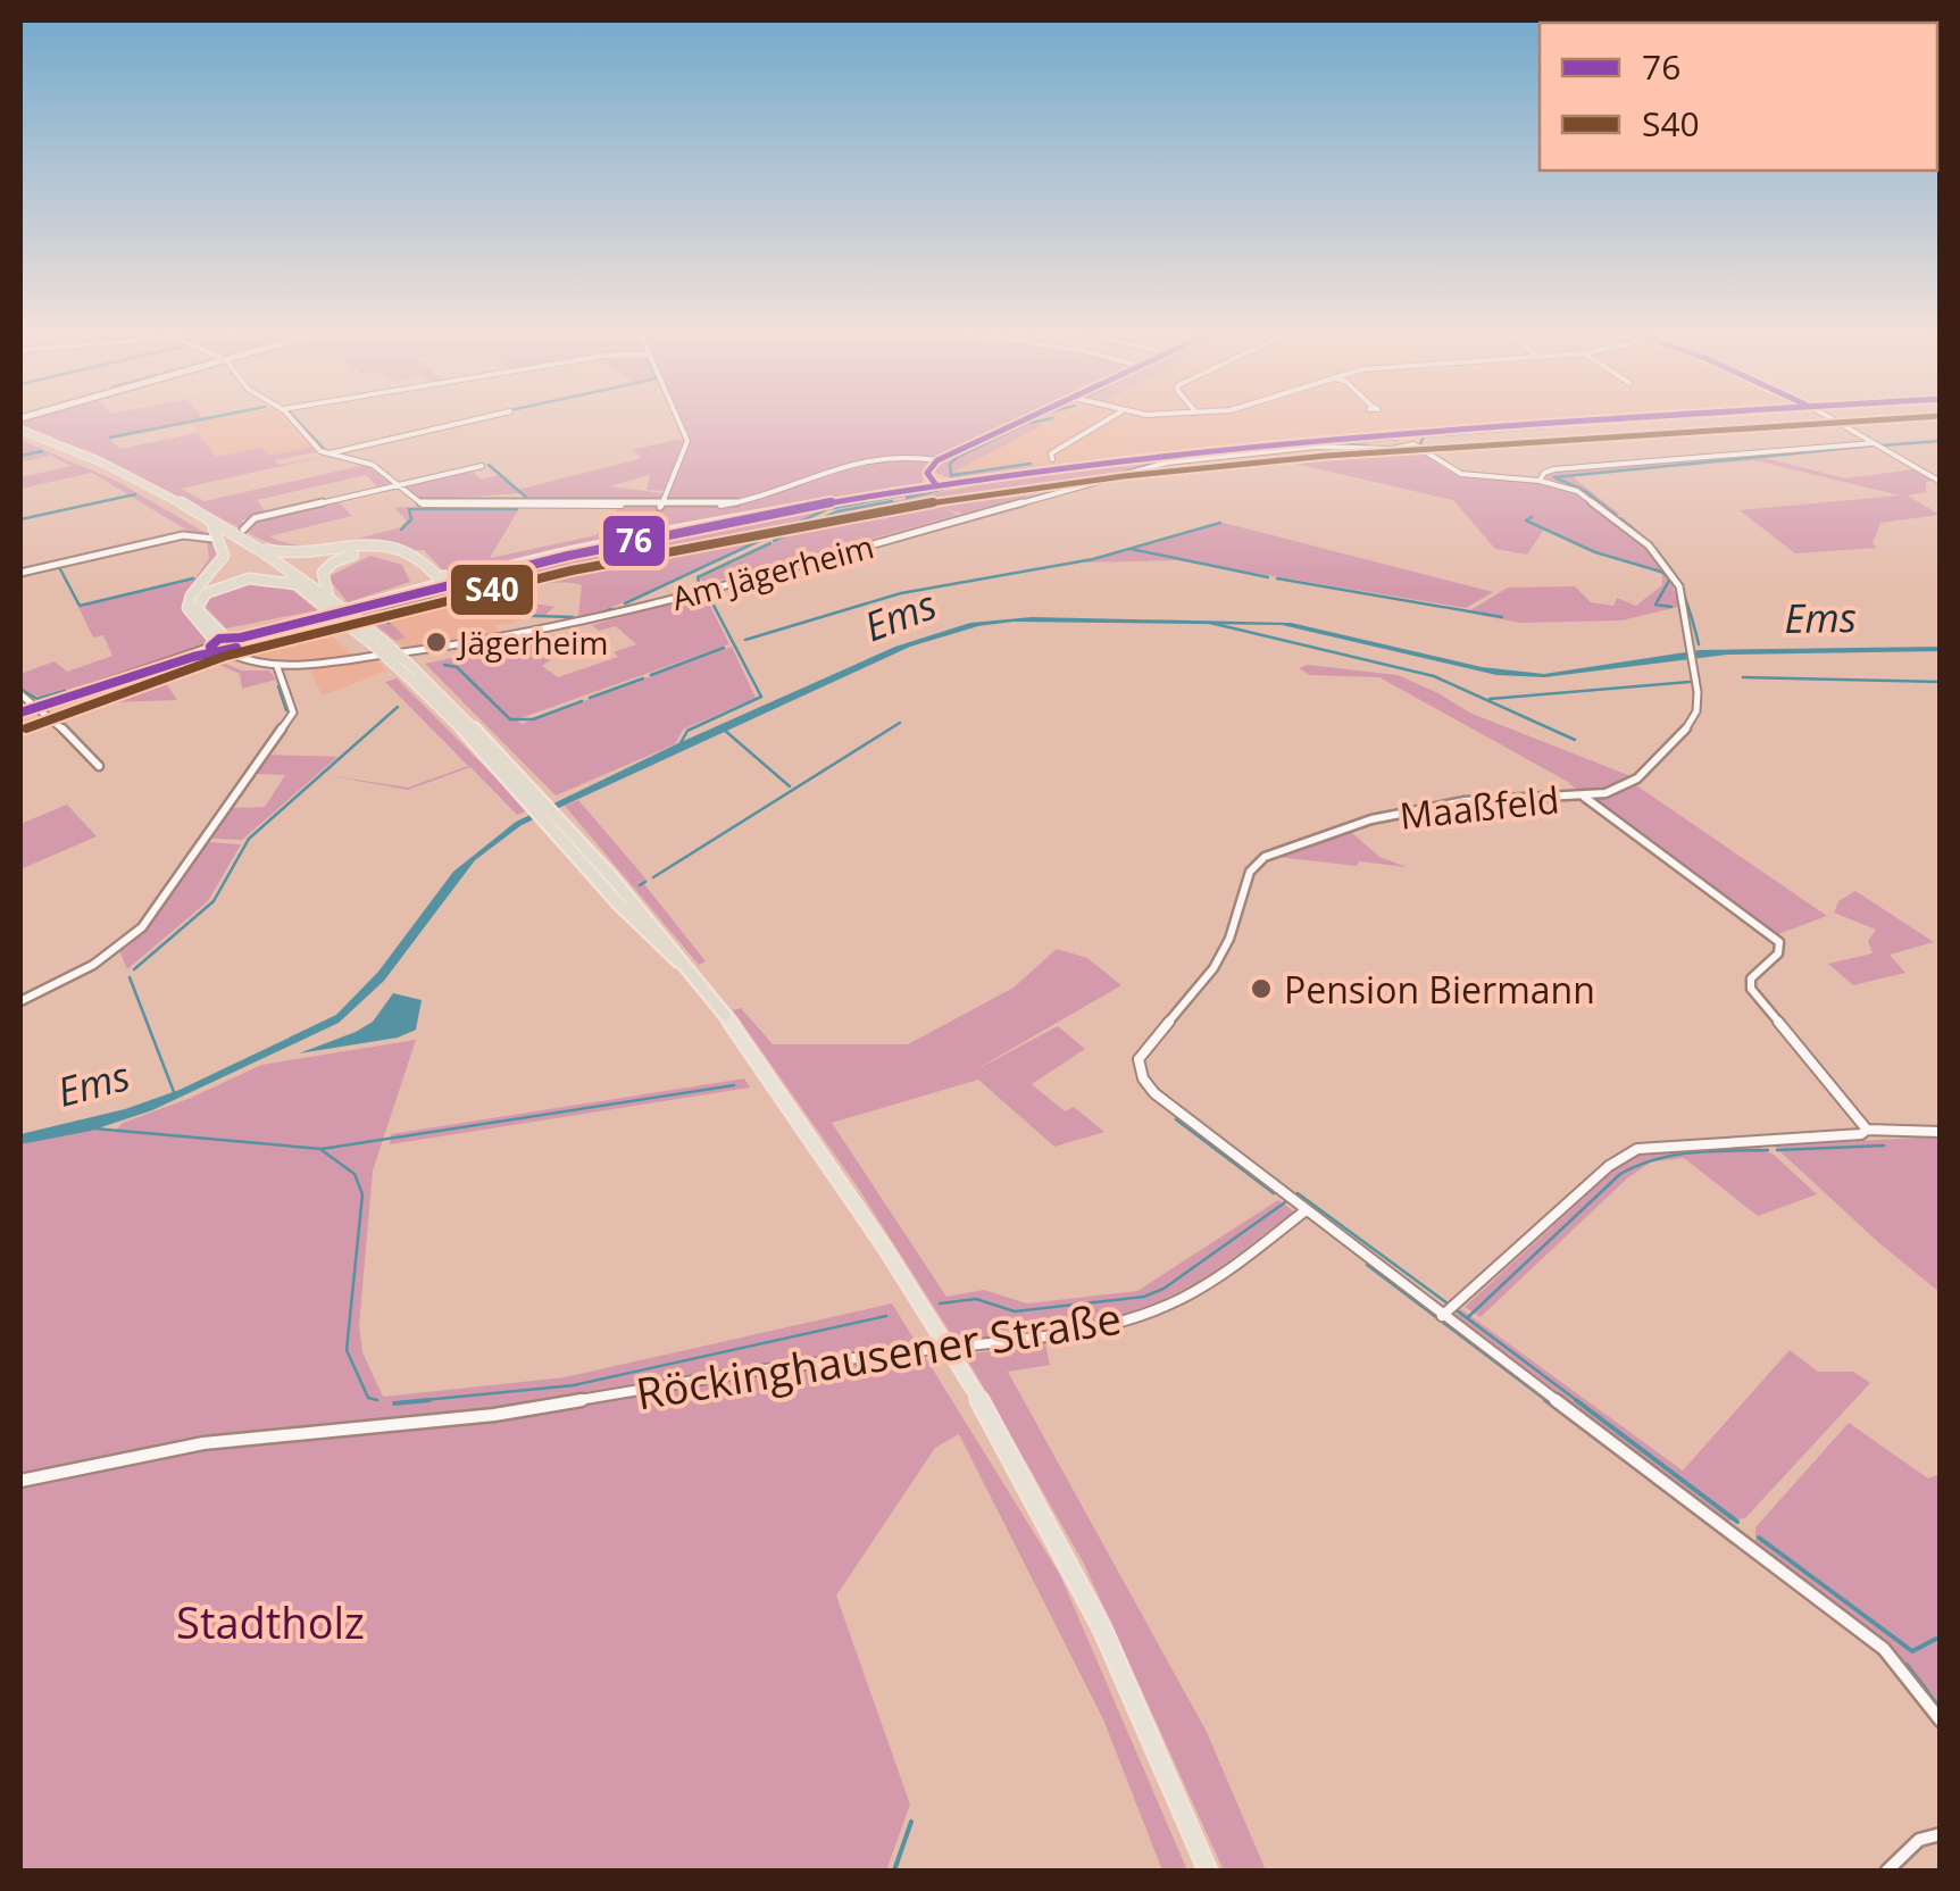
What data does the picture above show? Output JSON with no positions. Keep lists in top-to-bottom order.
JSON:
{
  "streets": {
    "street": ["Am Jägerheim", "Maaßfeld", "Röckinghausener Straße"]
  },
  "crossings": [
    ["Am Jägerheim", "Maaßfeld"],
    ["Maaßfeld", "Röckinghausener Straße"]
  ],
  "water": ["Ems"],
  "parks": ["Stadtholz"],
  "places": ["Jägerheim", "Pension Biermann"],
  "lines": ["transit line 76", "transit line S40"],
  "legend": ["76", "S40"]
}
